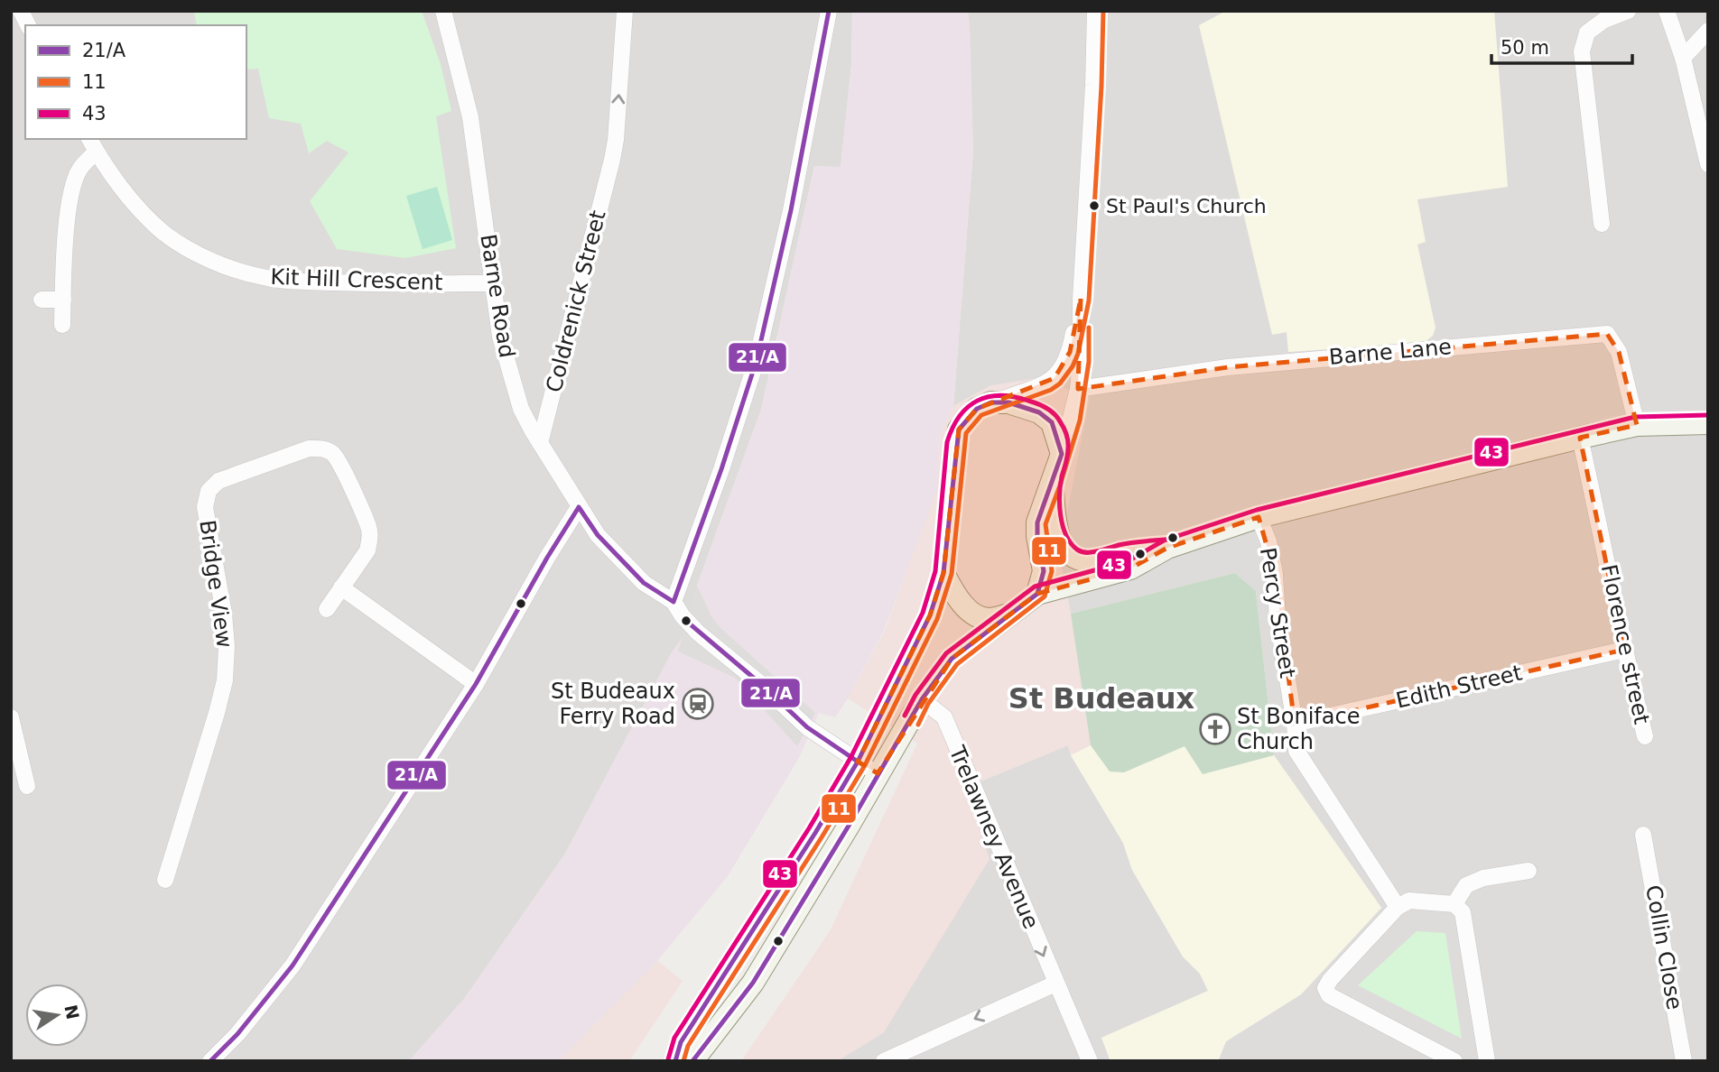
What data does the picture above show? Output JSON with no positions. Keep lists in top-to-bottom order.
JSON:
{
  "streets": {
    "street": [
      "Kit Hill Crescent",
      "Barne Road",
      "Coldrenick Street",
      "Barne Lane",
      "Bridge View",
      "Percy Street",
      "Florence street",
      "Edith Street",
      "Trelawney Avenue",
      "Collin Close"
    ]
  },
  "crossings": [
    ["Kit Hill Crescent", "Barne Road"],
    ["Barne Road", "Coldrenick Street"],
    ["Percy Street", "Edith Street"],
    ["Florence street", "Edith Street"]
  ],
  "one_way": ["Coldrenick Street", "Trelawney Avenue"],
  "districts": ["St Budeaux"],
  "places": {
    "other": ["St Paul's Church"],
    "station": ["St Budeaux Ferry Road"],
    "church": ["St Boniface Church"]
  },
  "lines": ["transit line 21/A", "transit line 11", "transit line 43"],
  "legend": ["21/A", "11", "43"],
  "scale_bar": "50 m",
  "north": "right"
}
